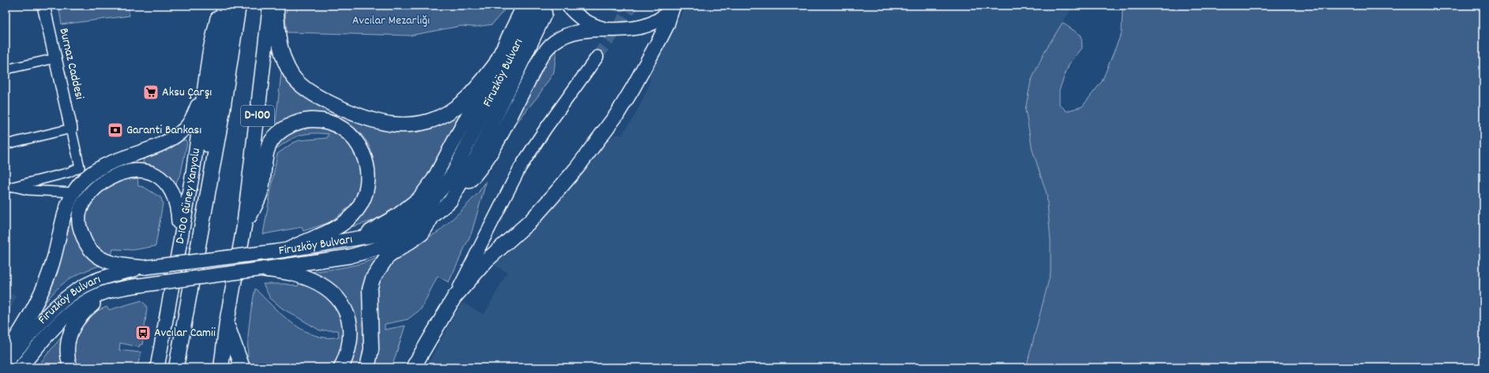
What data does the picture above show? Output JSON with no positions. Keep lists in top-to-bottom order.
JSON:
{
  "streets": {
    "highway": ["D-100"],
    "main road": ["Burnaz Caddesi", "Firuzköy Bulvarı", "D-100 Güney Yanyolu"]
  },
  "parks": ["Avcılar Mezarlığı"],
  "places": {
    "supermarket": ["Aksu Çarşı"],
    "bank": ["Garanti Bankası"],
    "bus stop": ["Avcılar Camii"]
  }
}
